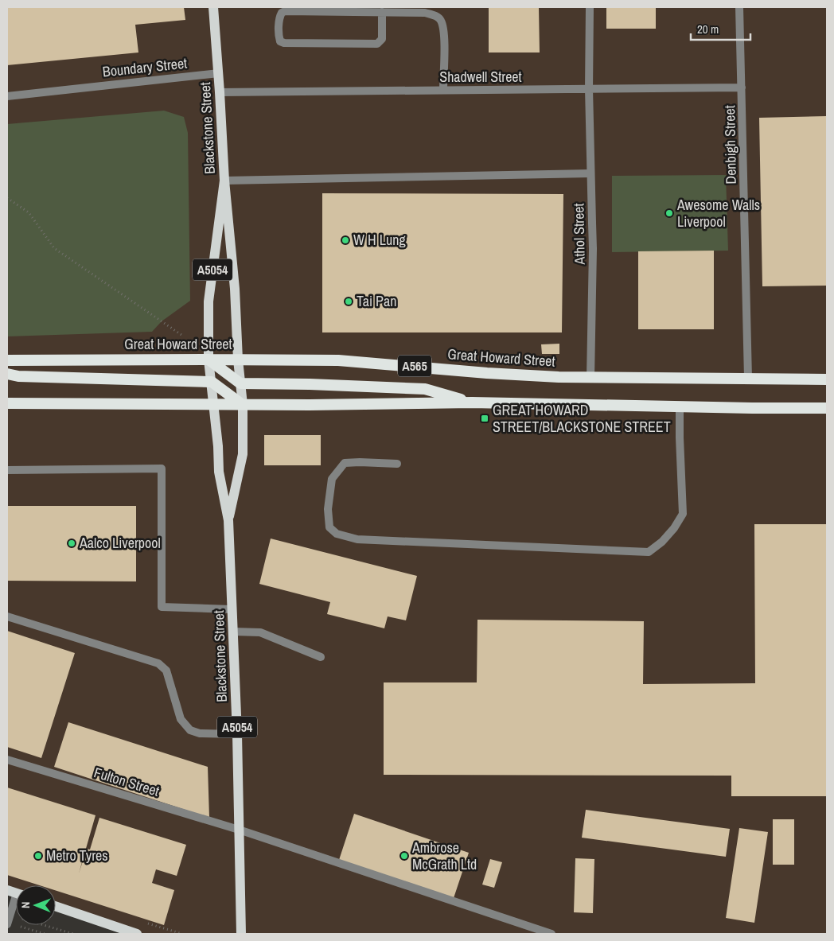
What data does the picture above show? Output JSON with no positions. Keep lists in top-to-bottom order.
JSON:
{
  "streets": {
    "highway": ["Great Howard Street", "A565"],
    "main road": ["Blackstone Street", "A5054"],
    "street": [
      "Boundary Street",
      "Shadwell Street",
      "Denbigh Street",
      "Athol Street",
      "Fulton Street"
    ]
  },
  "crossings": [
    ["Boundary Street", "Blackstone Street"],
    ["Boundary Street", "A5054"],
    ["Shadwell Street", "Blackstone Street"],
    ["Shadwell Street", "Denbigh Street"],
    ["Shadwell Street", "Athol Street"],
    ["Blackstone Street", "A5054"],
    ["Blackstone Street", "Great Howard Street"],
    ["Blackstone Street", "Fulton Street"],
    ["Denbigh Street", "Great Howard Street"],
    ["Athol Street", "Great Howard Street"]
  ],
  "places": {
    "other": [
      "Awesome Walls Liverpool",
      "W H Lung",
      "Tai Pan",
      "Aalco Liverpool",
      "Metro Tyres",
      "Ambrose McGrath Ltd"
    ],
    "transit": ["GREAT HOWARD STREET/BLACKSTONE STREET"]
  },
  "scale_bar": "20 m",
  "north": "left"
}
